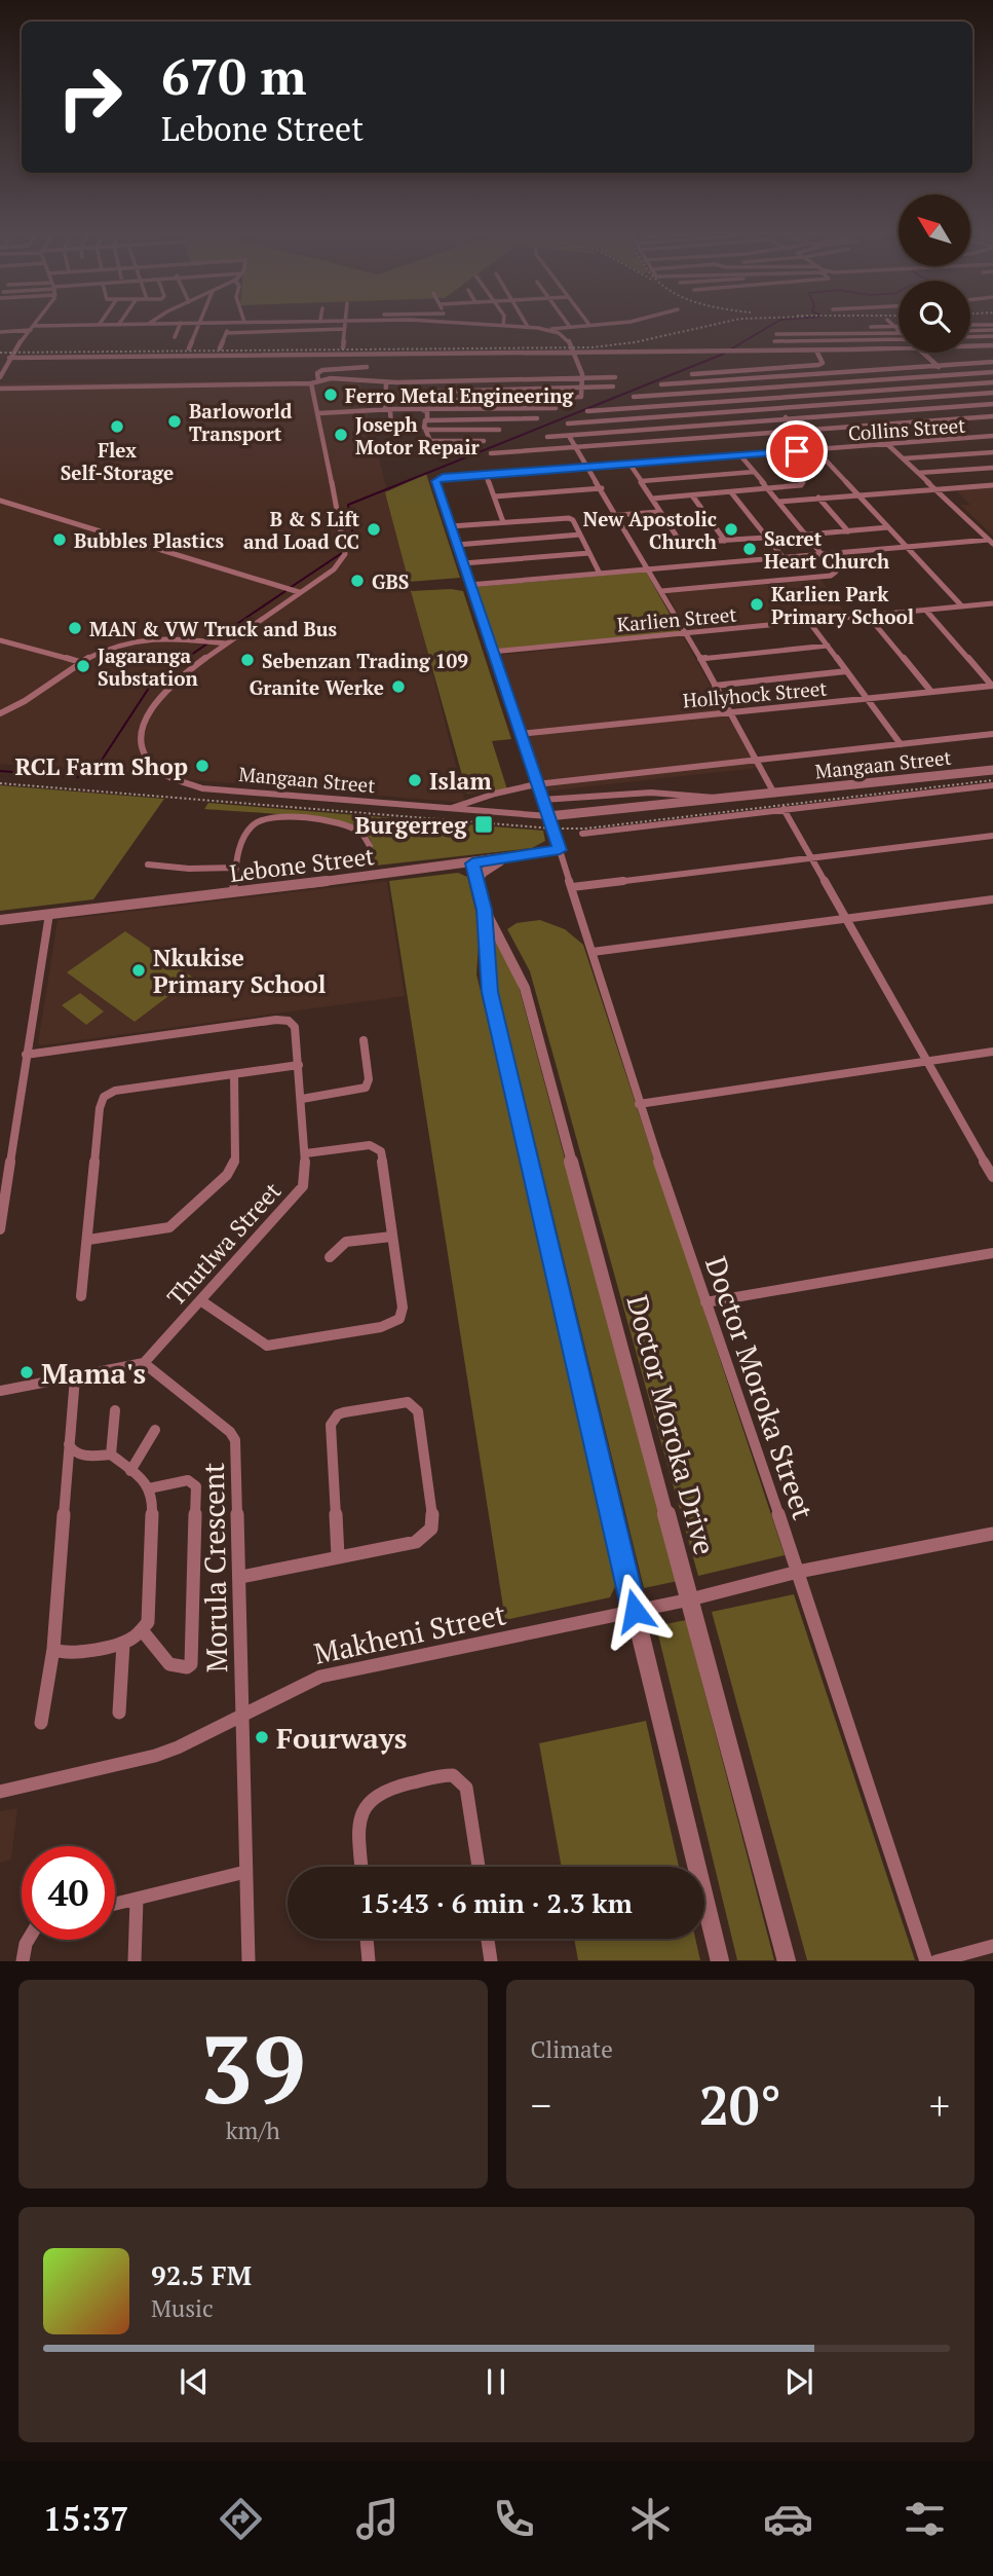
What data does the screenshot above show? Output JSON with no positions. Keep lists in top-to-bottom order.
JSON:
{
  "streets": {
    "street": [
      "Collins Street",
      "Karlien Street",
      "Hollyhock Street",
      "Mangaan Street",
      "Lebone Street",
      "Thutlwa Street",
      "Doctor Moroka Street",
      "Doctor Moroka Drive",
      "Morula Crescent",
      "Makheni Street"
    ]
  },
  "crossings": [
    ["Mangaan Street", "Doctor Moroka Street"],
    ["Lebone Street", "Doctor Moroka Street"],
    ["Lebone Street", "Doctor Moroka Drive"],
    ["Thutlwa Street", "Morula Crescent"],
    ["Doctor Moroka Street", "Makheni Street"],
    ["Doctor Moroka Drive", "Makheni Street"],
    ["Morula Crescent", "Makheni Street"]
  ],
  "places": {
    "other": [
      "Ferro Metal Engineering",
      "Barloworld Transport",
      "Flex Self-Storage",
      "Joseph Motor Repair",
      "B & S Lift and Load CC",
      "New Apostolic Church",
      "Bubbles Plastics",
      "Sacret Heart Church",
      "GBS",
      "Karlien Park Primary School",
      "MAN & VW Truck and Bus",
      "Sebenzan Trading 109",
      "Jagaranga Substation",
      "Granite Werke",
      "RCL Farm Shop",
      "Islam",
      "Nkukise Primary School",
      "Mama's",
      "Fourways"
    ],
    "transit": ["Burgerreg"]
  },
  "north": "top left",
  "page": {
    "turn": ["670 m", "Lebone Street"],
    "limit": "40",
    "trip": "15:43 · 6 min · 2.3 km",
    "tile": [
      ["39", "km/h"],
      "Climate"
    ],
    "heat": ["−", "20°", "+"],
    "song": ["92.5 FM", "Music"],
    "tabs": "15:37"
  }
}
